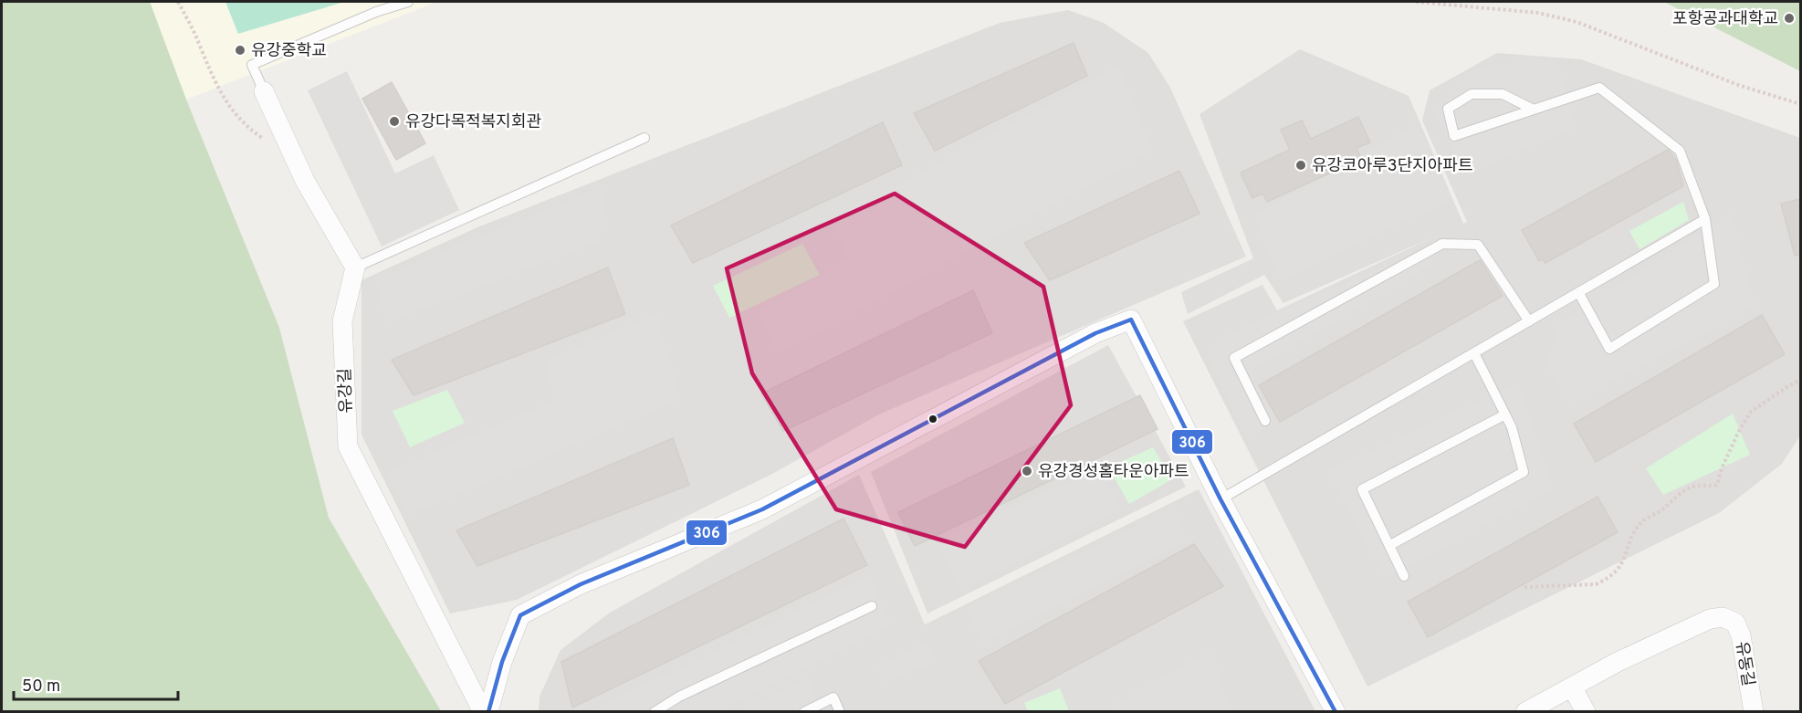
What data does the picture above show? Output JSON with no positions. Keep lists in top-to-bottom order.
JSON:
{
  "streets": {
    "street": ["유강길", "유동길"]
  },
  "places": [
    "포항공과대학교",
    "유강중학교",
    "유강다목적복지회관",
    "유강코아루3단지아파트",
    "유강경성홈타운아파트"
  ],
  "lines": ["transit line 306"],
  "scale_bar": "50 m"
}
